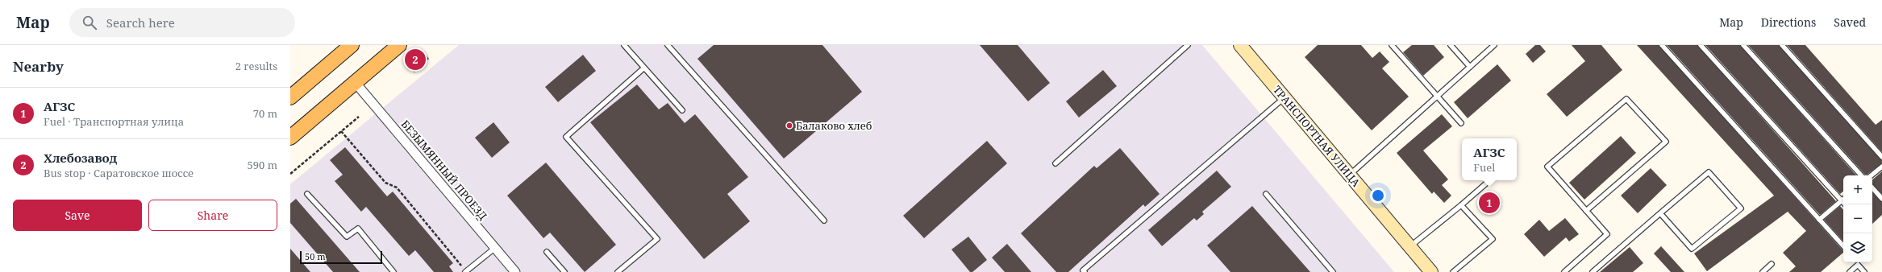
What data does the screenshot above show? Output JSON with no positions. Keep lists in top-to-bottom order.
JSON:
{
  "streets": {
    "main road": ["ТРАНСПОРТНАЯ УЛИЦА"],
    "street": ["БЕЗЫМЯННЫЙ ПРОЕЗД"]
  },
  "places": ["Балаково хлеб"],
  "scale_bar": "50 m",
  "page": {
    "header": "Map",
    "search": "Search here",
    "nav": ["Map", "Directions", "Saved"],
    "heading": ["Nearby", "2 results"],
    "pins": ["2", "1"],
    "list": [
      {
        "mark": "1",
        "name": "АГЗС",
        "note": "Fuel · Транспортная улица",
        "value": "70 m"
      },
      {
        "mark": "2",
        "name": "Хлебозавод",
        "note": "Bus stop · Саратовское шоссе",
        "value": "590 m"
      }
    ],
    "popup": ["АГЗС", "Fuel"],
    "map_buttons": ["+", "−"],
    "buttons": ["Save", "Share"],
    "scale": "50 m"
  }
}
